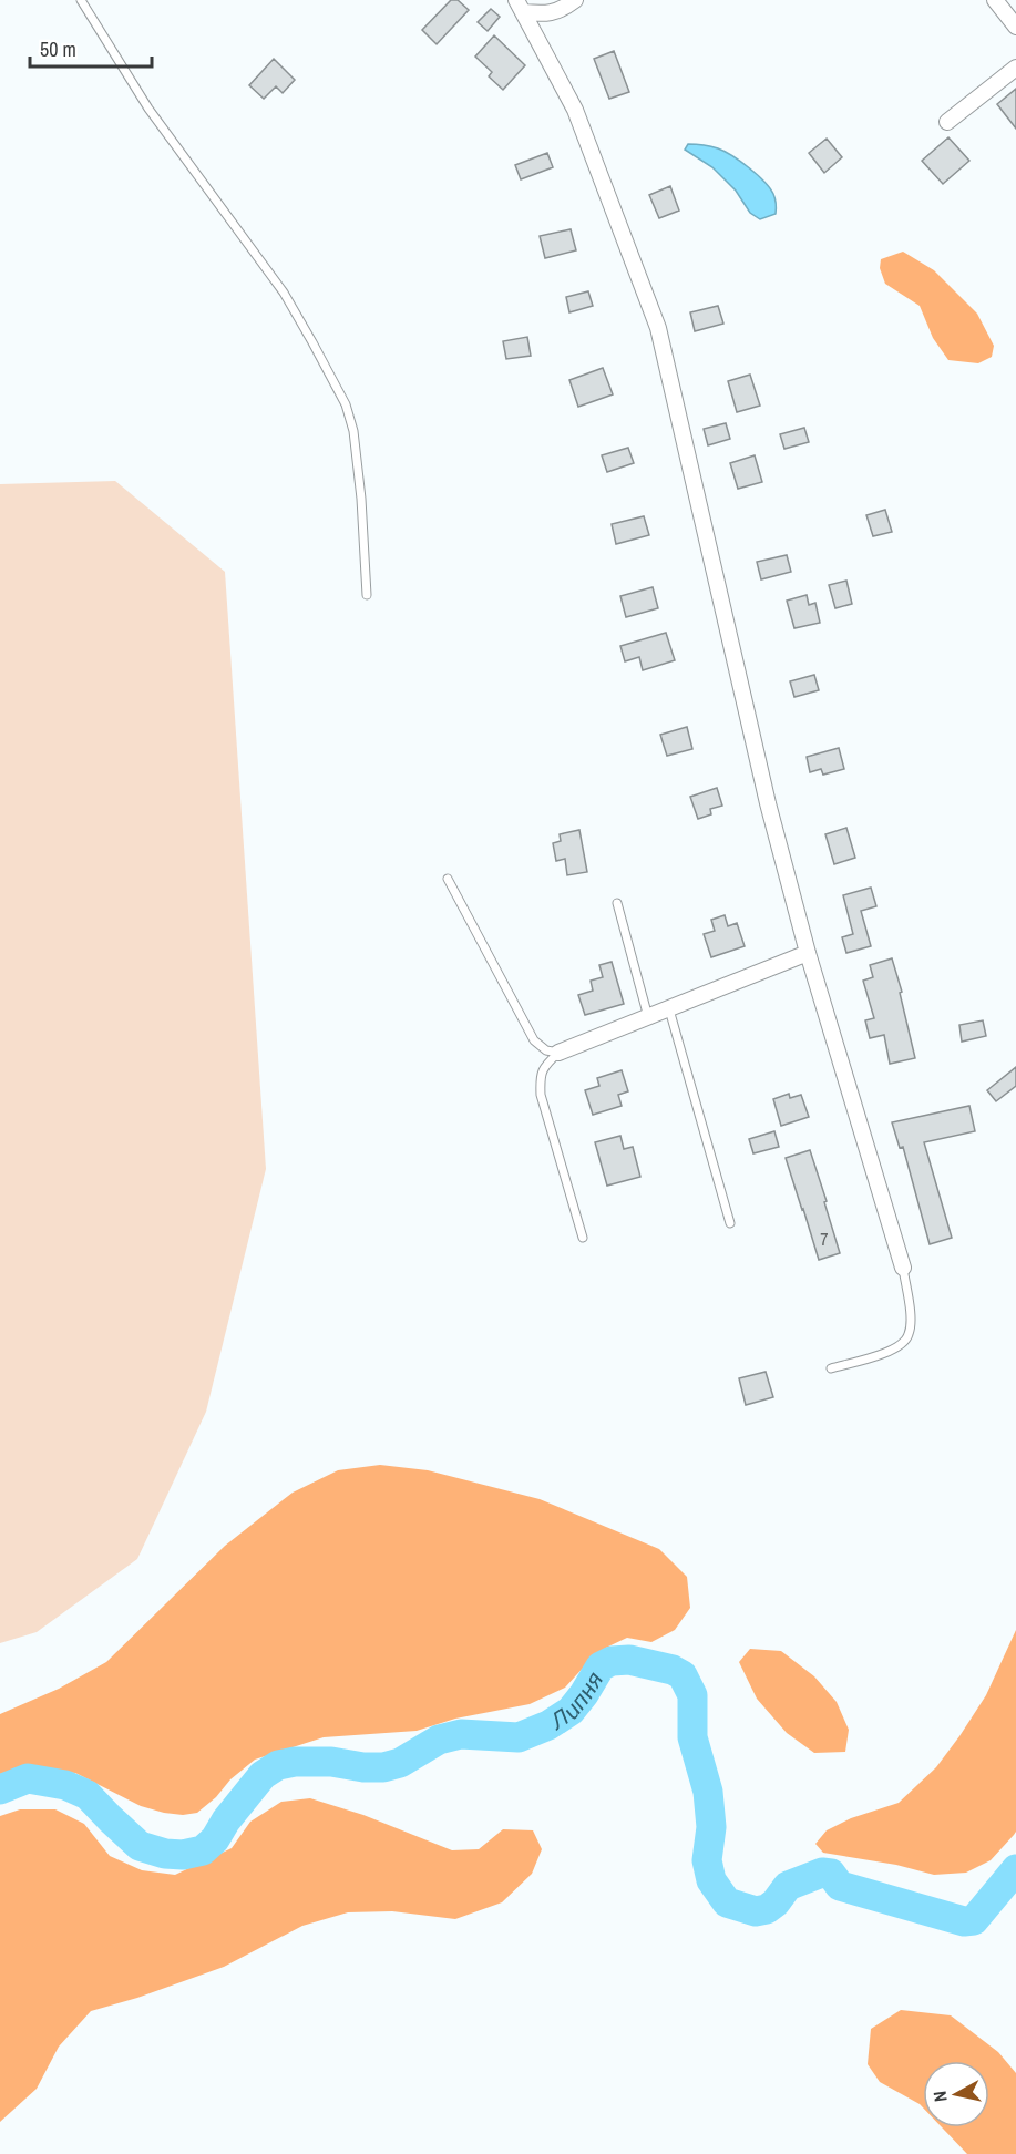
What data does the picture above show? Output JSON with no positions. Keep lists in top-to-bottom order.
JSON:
{
  "water": ["Липня"],
  "house_numbers": ["7"],
  "scale_bar": "50 m",
  "north": "left"
}
